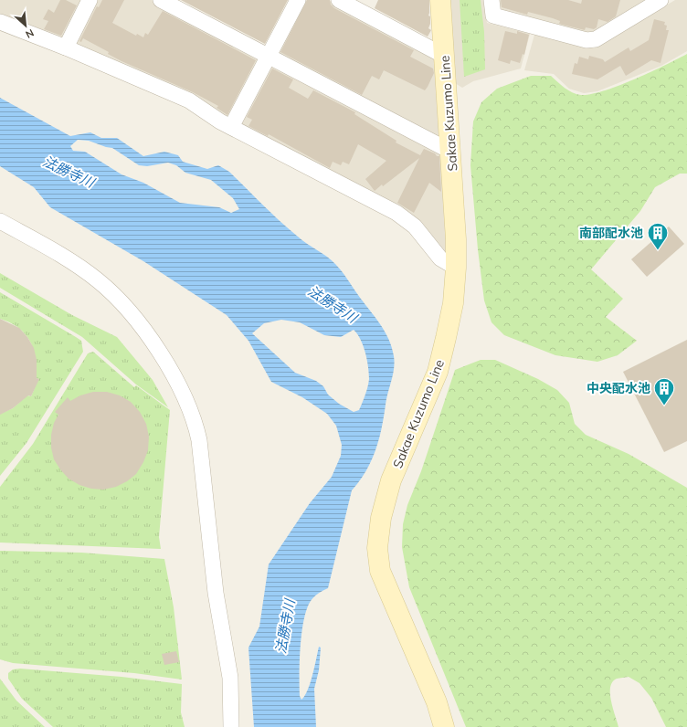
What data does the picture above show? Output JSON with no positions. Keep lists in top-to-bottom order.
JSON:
{
  "streets": {
    "main road": ["Sakae Kuzumo Line"]
  },
  "water": ["法勝寺川"],
  "places": {
    "building": ["南部配水池", "中央配水池"]
  },
  "north": "bottom right"
}
